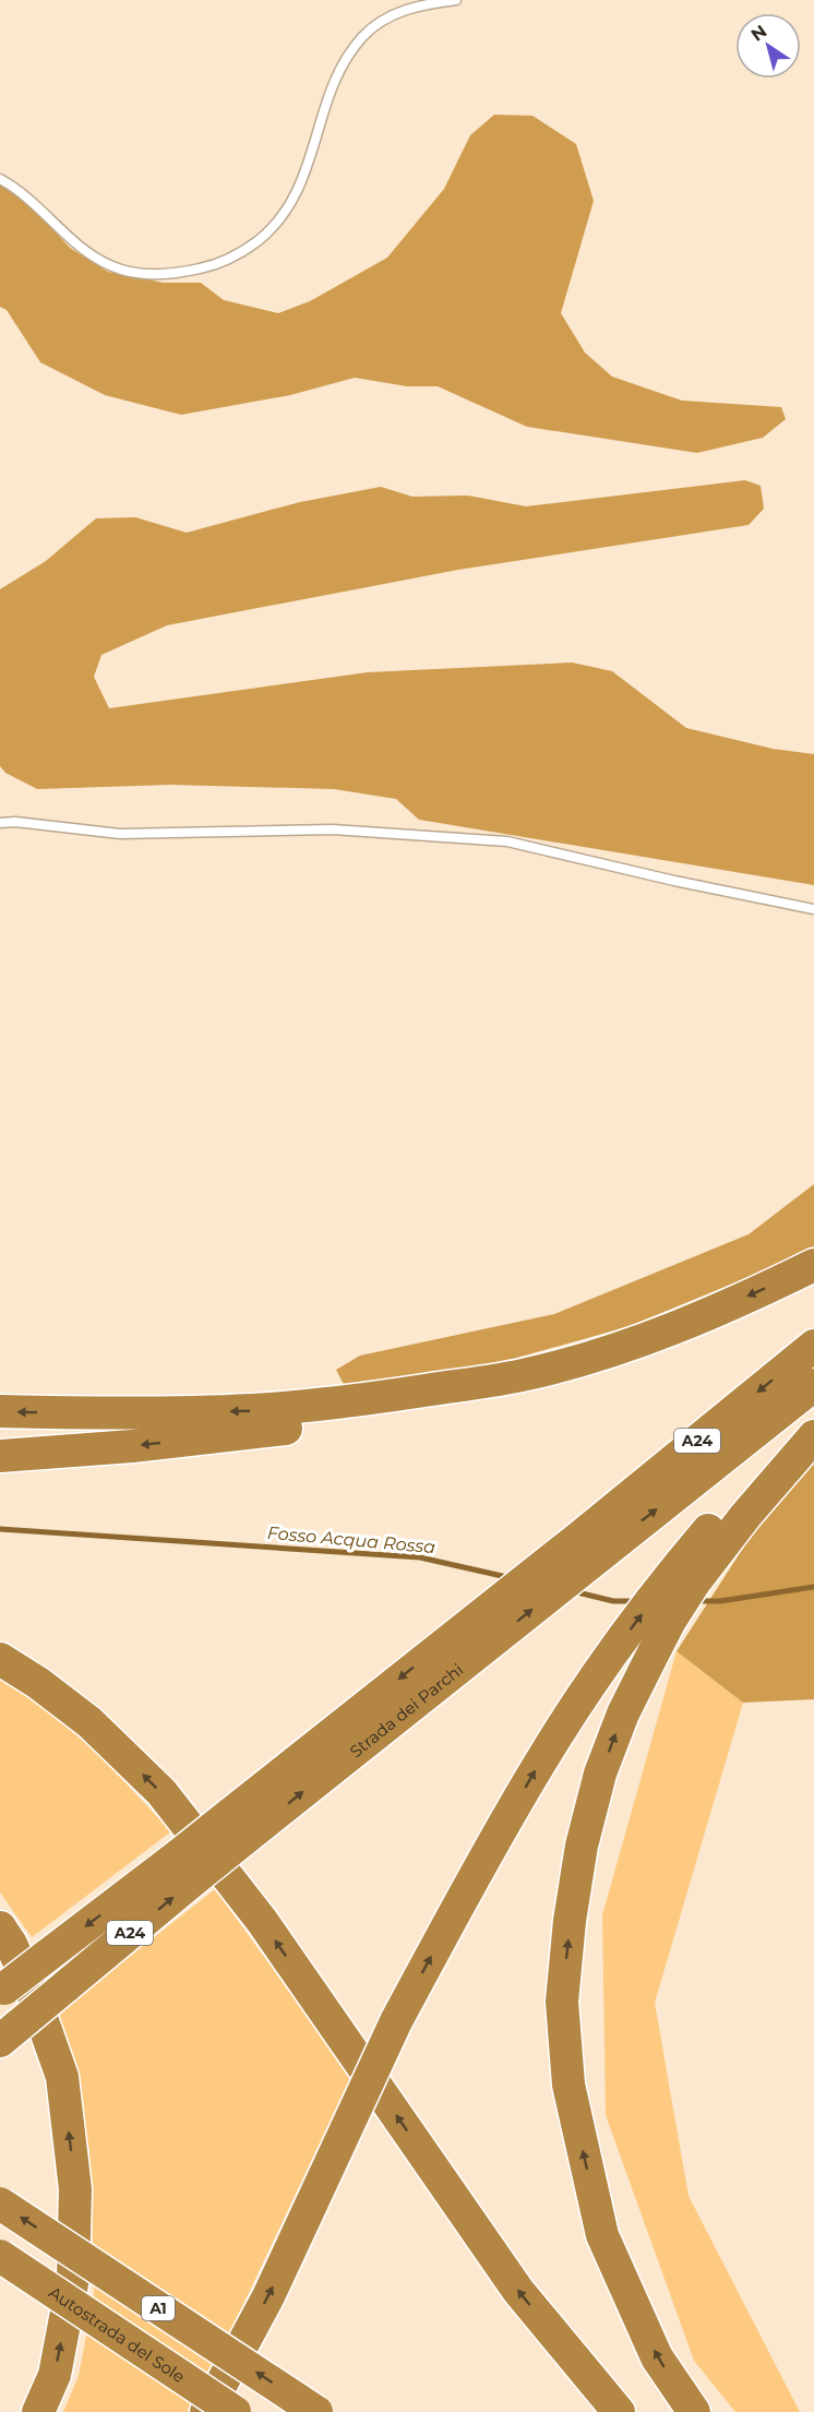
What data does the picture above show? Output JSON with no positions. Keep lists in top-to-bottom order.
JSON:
{
  "streets": {
    "highway": [
      "A24",
      "Strada dei Parchi",
      "A1",
      "Autostrada del Sole"
    ]
  },
  "water": ["Fosso Acqua Rossa"],
  "north": "top left"
}
